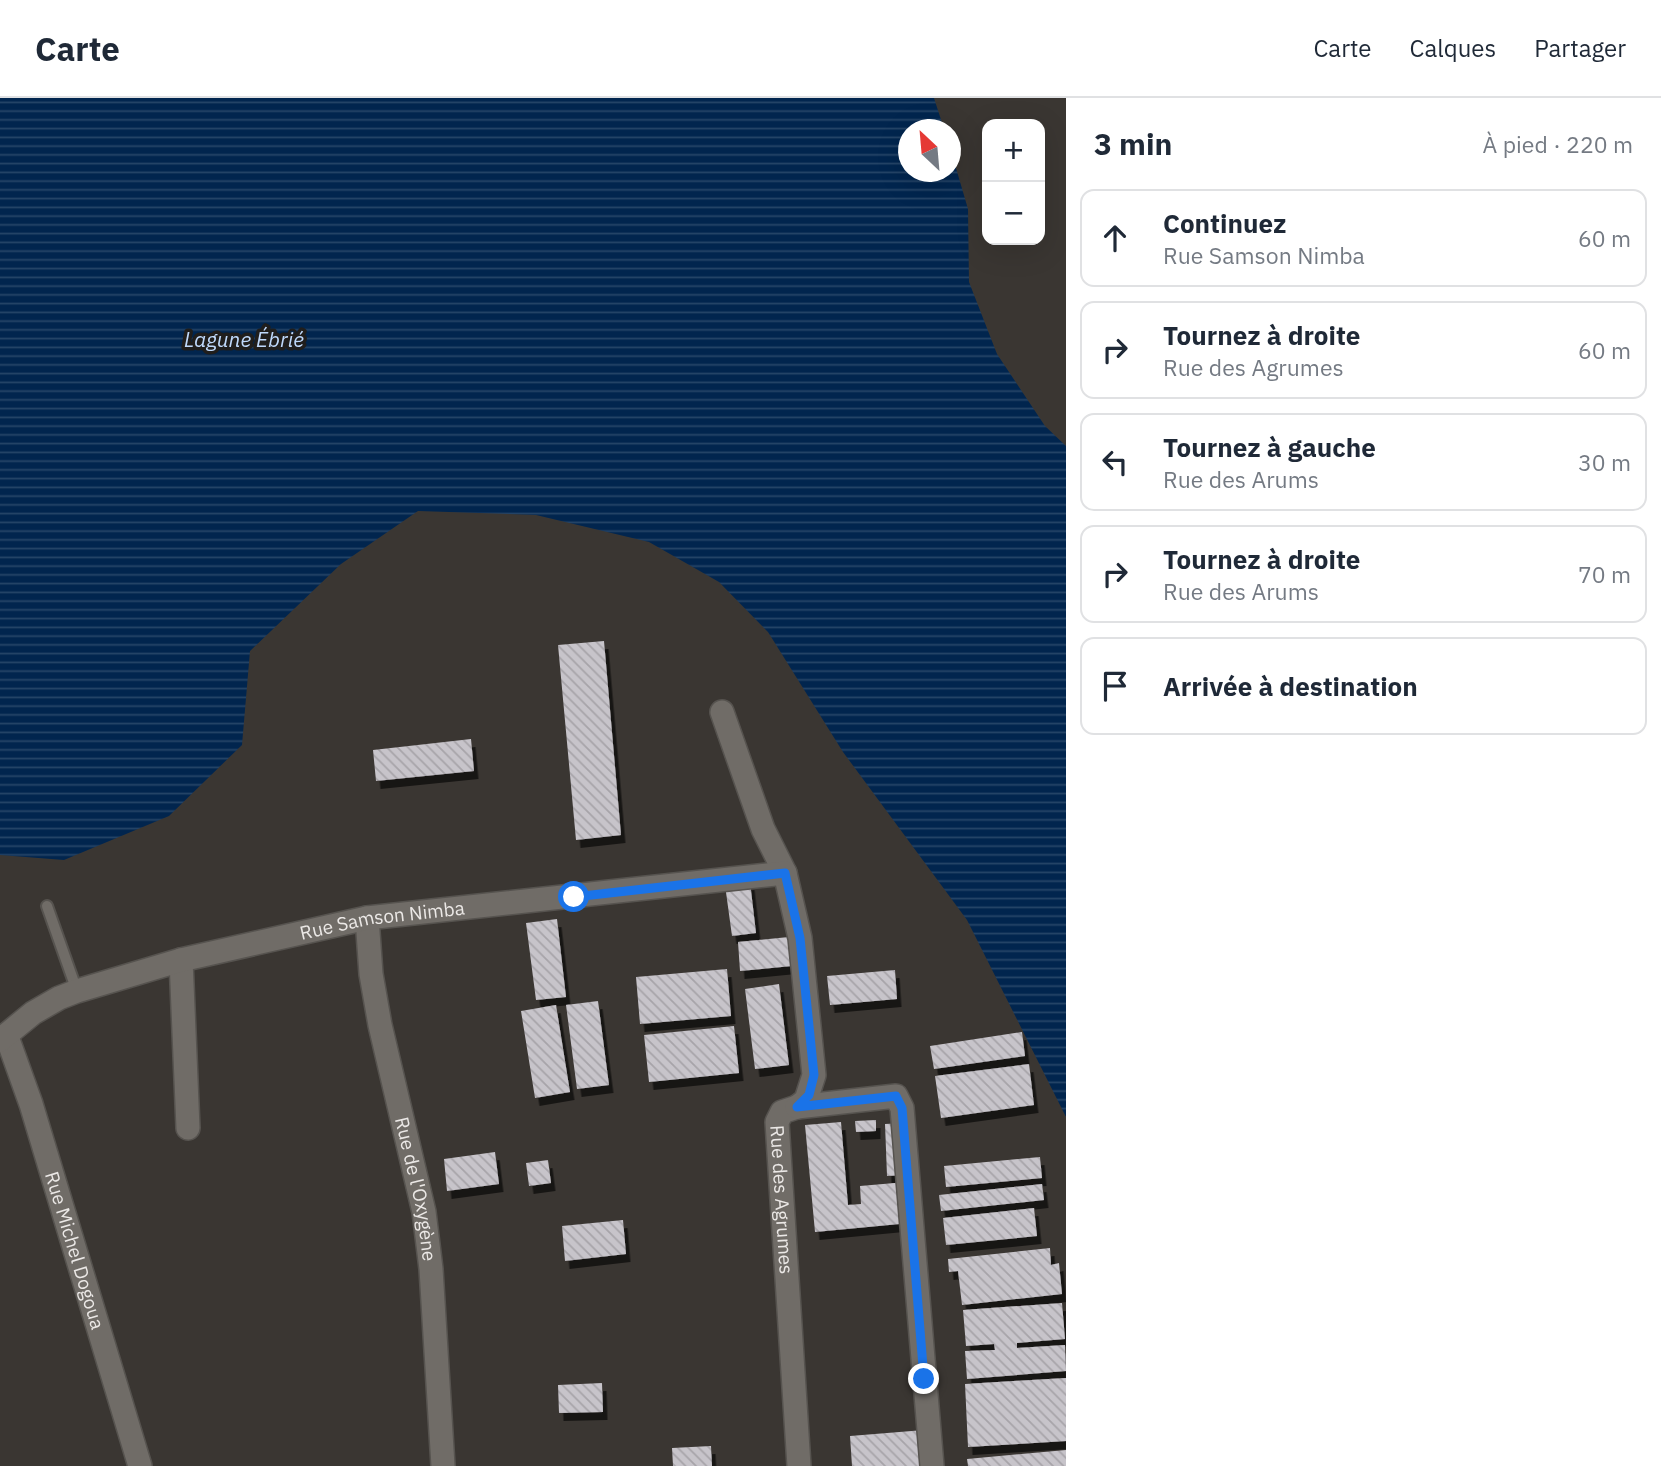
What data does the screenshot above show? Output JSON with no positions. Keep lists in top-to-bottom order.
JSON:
{
  "streets": {
    "street": [
      "Rue Samson Nimba",
      "Rue de l'Oxygène",
      "Rue des Agrumes",
      "Rue Michel Dogoua"
    ]
  },
  "crossings": [
    ["Rue Samson Nimba", "Rue de l'Oxygène"],
    ["Rue Samson Nimba", "Rue des Agrumes"],
    ["Rue Samson Nimba", "Rue Michel Dogoua"]
  ],
  "water": ["Lagune Ébrié"],
  "north": "top left",
  "page": {
    "header": "Carte",
    "nav": ["Carte", "Calques", "Partager"],
    "heading": ["3 min", "À pied · 220 m"],
    "map_buttons": ["+", "−"],
    "list": [
      ["Continuez", "Rue Samson Nimba", "60 m"],
      ["Tournez à droite", "Rue des Agrumes", "60 m"],
      ["Tournez à gauche", "Rue des Arums", "30 m"],
      ["Tournez à droite", "Rue des Arums", "70 m"],
      "Arrivée à destination"
    ]
  }
}
